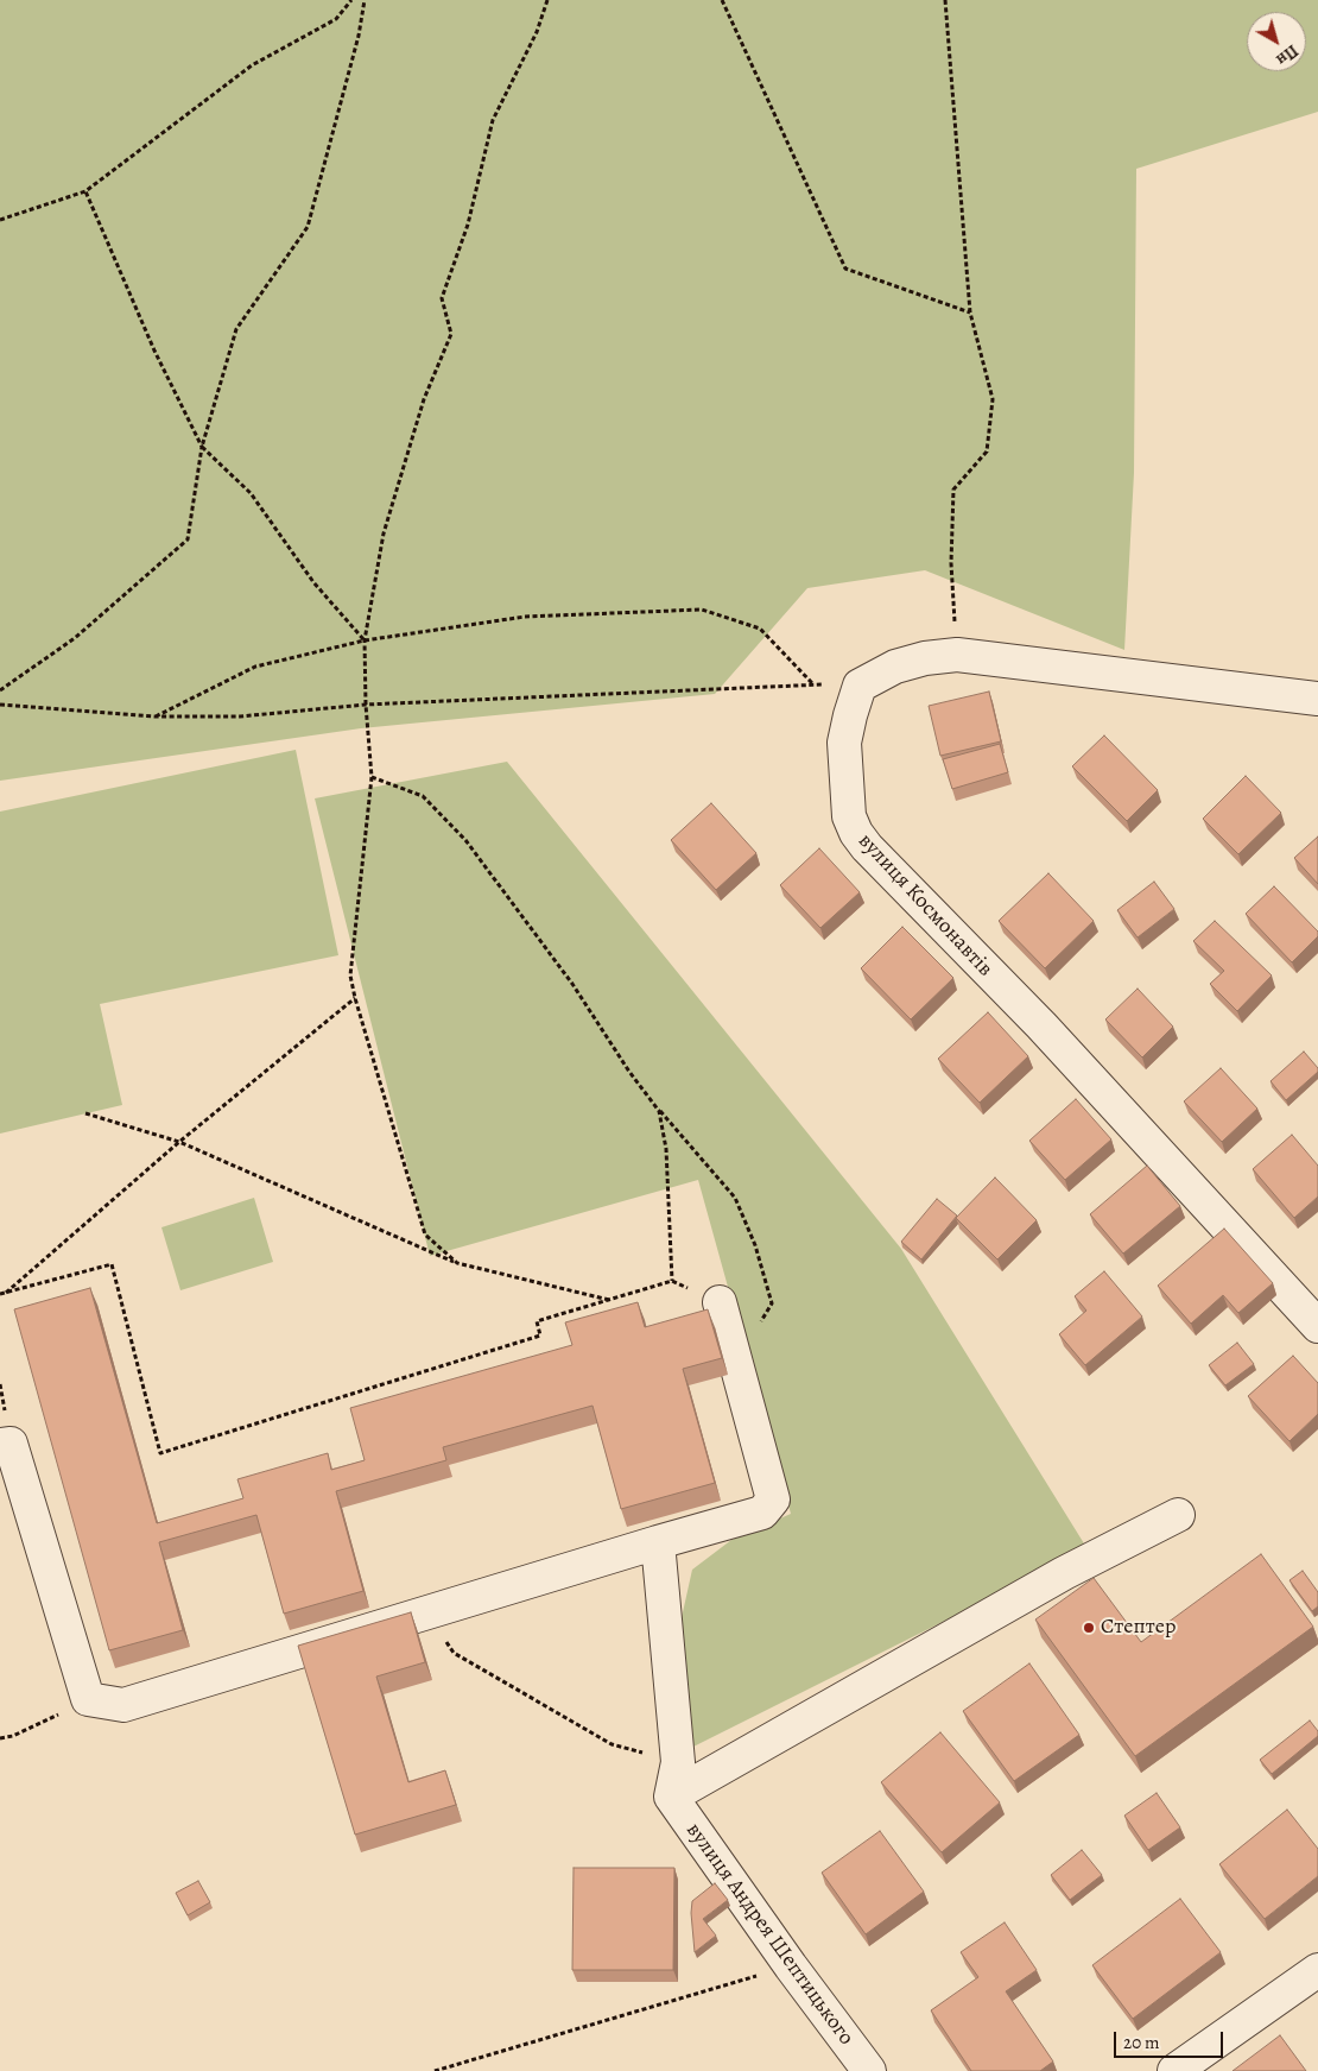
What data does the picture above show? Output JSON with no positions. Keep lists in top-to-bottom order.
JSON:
{
  "streets": {
    "street": ["вулиця Космонавтів", "вулиця Андрея Шептицького"]
  },
  "places": ["Стептер"],
  "scale_bar": "20 m",
  "north": "bottom right"
}
